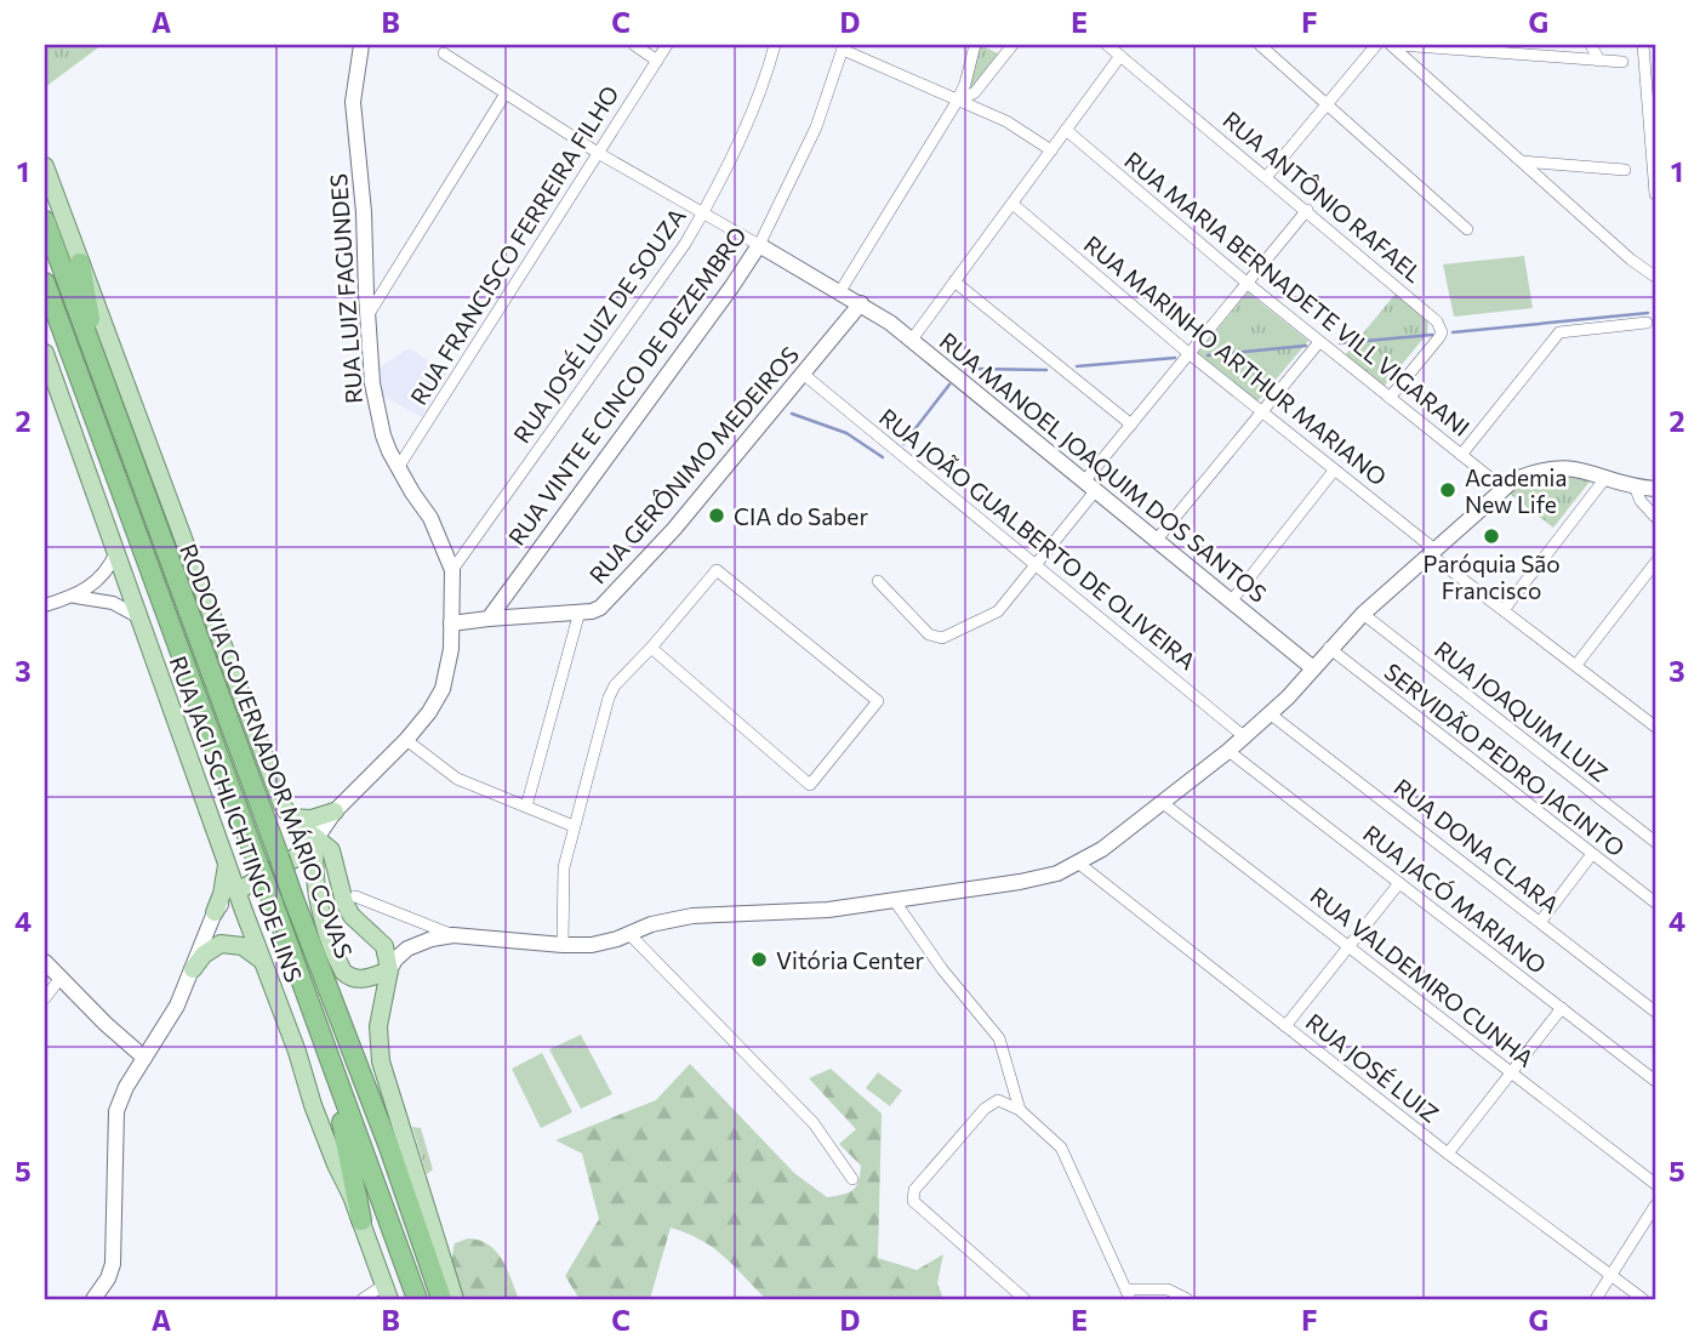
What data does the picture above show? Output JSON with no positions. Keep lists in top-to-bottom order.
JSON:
{
  "streets": {
    "highway": ["RODOVIA GOVERNADOR MÁRIO COVAS"],
    "main road": [
      "RUA LUIZ FAGUNDES",
      "RUA VINTE E CINCO DE DEZEMBRO",
      "RUA GERÔNIMO MEDEIROS",
      "RUA MANOEL JOAQUIM DOS SANTOS",
      "RUA JACI SCHLICHTING DE LINS"
    ],
    "street": [
      "RUA ANTÔNIO RAFAEL",
      "RUA FRANCISCO FERREIRA FILHO",
      "RUA MARIA BERNADETE VILL VIGARANI",
      "RUA JOSÉ LUIZ DE SOUZA",
      "RUA MARINHO ARTHUR MARIANO",
      "RUA JOÃO GUALBERTO DE OLIVEIRA",
      "RUA JOAQUIM LUIZ",
      "SERVIDÃO PEDRO JACINTO",
      "RUA DONA CLARA",
      "RUA JACÓ MARIANO",
      "RUA VALDEMIRO CUNHA",
      "RUA JOSÉ LUIZ"
    ]
  },
  "crossings": [
    ["RUA ANTÔNIO RAFAEL", "RUA MARIA BERNADETE VILL VIGARANI"],
    ["RUA FRANCISCO FERREIRA FILHO", "RUA LUIZ FAGUNDES"],
    ["RUA LUIZ FAGUNDES", "RUA JOSÉ LUIZ DE SOUZA"],
    ["RUA LUIZ FAGUNDES", "RUA JACI SCHLICHTING DE LINS"],
    ["RUA VINTE E CINCO DE DEZEMBRO", "RUA GERÔNIMO MEDEIROS"],
    ["RUA VINTE E CINCO DE DEZEMBRO", "RUA MANOEL JOAQUIM DOS SANTOS"],
    ["RUA GERÔNIMO MEDEIROS", "RUA MANOEL JOAQUIM DOS SANTOS"],
    ["RUA GERÔNIMO MEDEIROS", "RUA JOÃO GUALBERTO DE OLIVEIRA"]
  ],
  "places": [
    "Academia New Life",
    "CIA do Saber",
    "Paróquia São Francisco",
    "Vitória Center"
  ],
  "grid": {
    "columns": [
      "A",
      "B",
      "C",
      "D",
      "E",
      "F",
      "G"
    ],
    "rows": [
      "1",
      "2",
      "3",
      "4",
      "5"
    ]
  }
}
